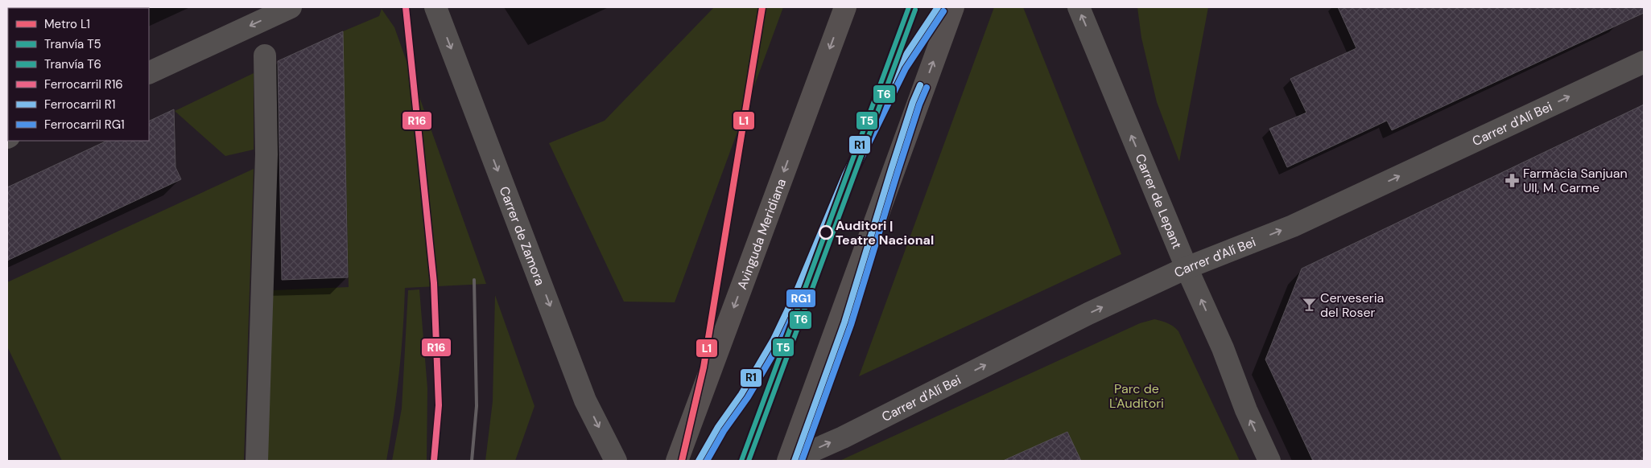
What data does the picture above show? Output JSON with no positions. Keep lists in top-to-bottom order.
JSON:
{
  "streets": {
    "street": [
      "Carrer d'Alí Bei",
      "Carrer de Lepant",
      "Avinguda Meridiana",
      "Carrer de Zamora"
    ]
  },
  "crossings": [
    ["Carrer d'Alí Bei", "Carrer de Lepant"]
  ],
  "one_way": ["Carrer d'Alí Bei", "Carrer de Lepant", "Carrer de Zamora"],
  "parks": ["Parc de L'Auditori"],
  "places": {
    "pharmacy": ["Farmàcia Sanjuan Ull, M. Carme"],
    "other": ["Auditori | Teatre Nacional"],
    "bar": ["Cerveseria del Roser"]
  },
  "lines": [
    "metro line L1",
    "tram line T5",
    "rail line R16",
    "rail line R1",
    "tram line T6",
    "rail line RG1"
  ],
  "legend": [
    "Metro L1",
    "Tranvía T5",
    "Tranvía T6",
    "Ferrocarril R16",
    "Ferrocarril R1",
    "Ferrocarril RG1"
  ]
}
